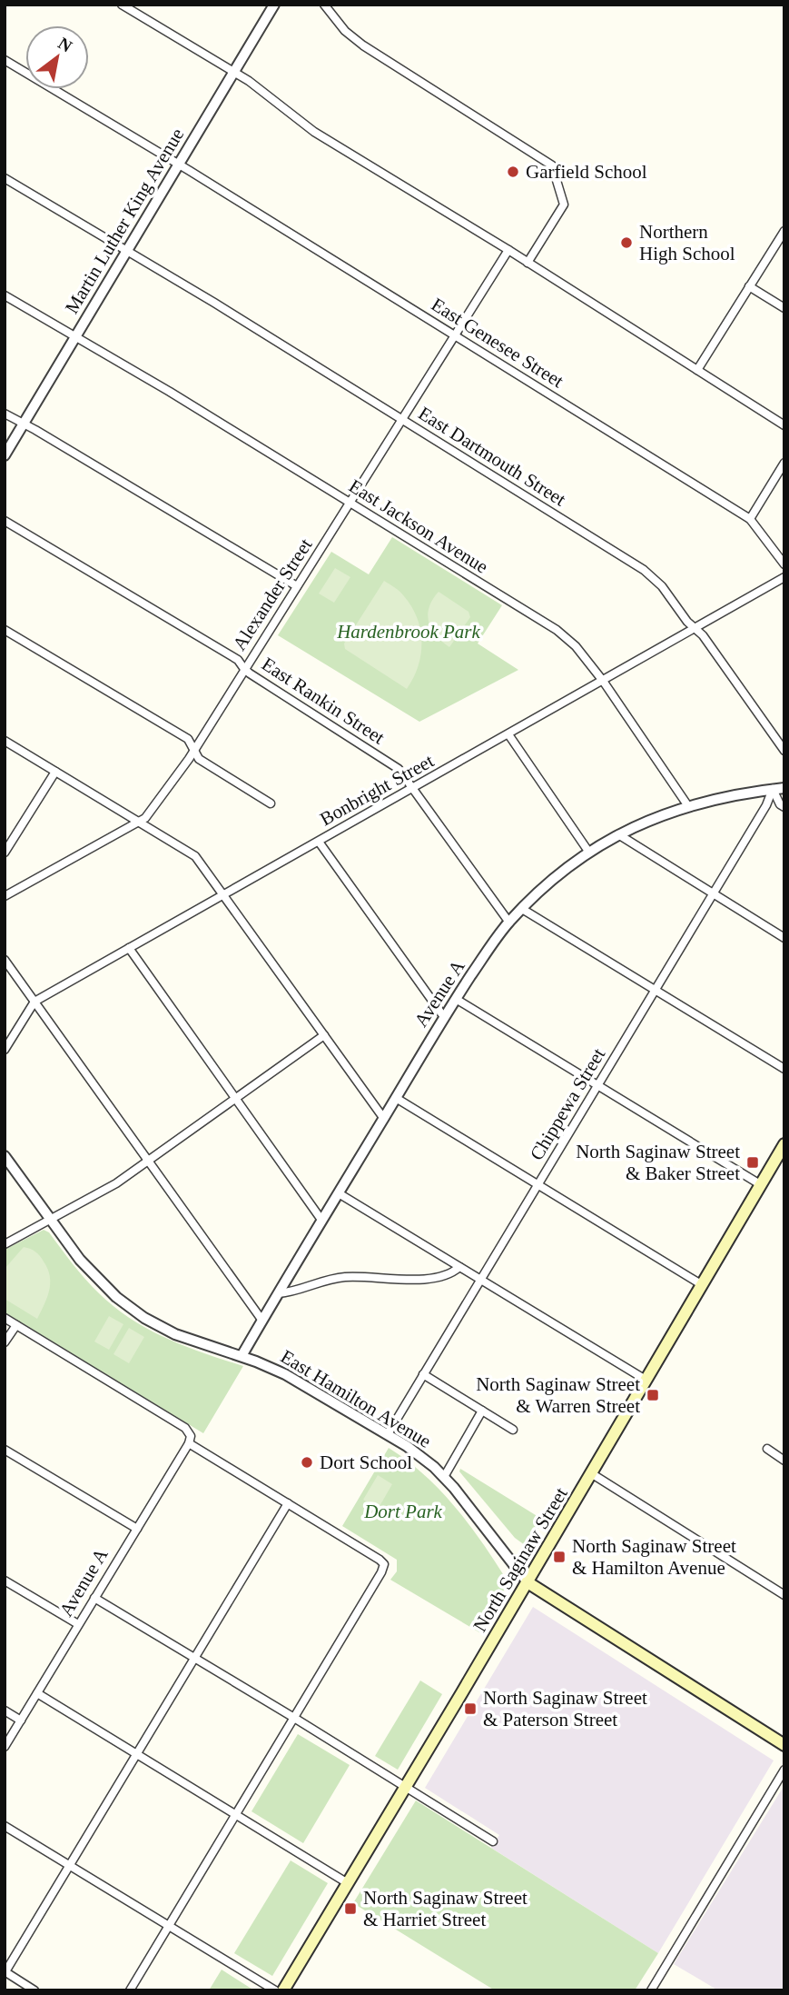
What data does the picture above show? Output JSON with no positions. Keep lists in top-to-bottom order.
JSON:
{
  "streets": {
    "main road": ["East Hamilton Avenue", "North Saginaw Street"],
    "street": [
      "Martin Luther King Avenue",
      "East Genesee Street",
      "East Dartmouth Street",
      "East Jackson Avenue",
      "Alexander Street",
      "East Rankin Street",
      "Bonbright Street",
      "Avenue A",
      "Chippewa Street"
    ]
  },
  "crossings": [
    ["Martin Luther King Avenue", "East Genesee Street"],
    ["Martin Luther King Avenue", "East Dartmouth Street"],
    ["Martin Luther King Avenue", "East Jackson Avenue"],
    ["East Genesee Street", "Alexander Street"],
    ["East Dartmouth Street", "Alexander Street"],
    ["East Dartmouth Street", "Bonbright Street"],
    ["East Jackson Avenue", "Alexander Street"],
    ["East Jackson Avenue", "Bonbright Street"],
    ["East Jackson Avenue", "Avenue A"],
    ["Alexander Street", "East Rankin Street"],
    ["East Rankin Street", "Bonbright Street"],
    ["East Rankin Street", "Avenue A"],
    ["Avenue A", "Chippewa Street"],
    ["Avenue A", "East Hamilton Avenue"],
    ["Chippewa Street", "East Hamilton Avenue"],
    ["East Hamilton Avenue", "North Saginaw Street"]
  ],
  "parks": ["Hardenbrook Park", "Dort Park"],
  "places": {
    "other": ["Garfield School", "Northern High School", "Dort School"],
    "transit": [
      "North Saginaw Street & Baker Street",
      "North Saginaw Street & Warren Street",
      "North Saginaw Street & Hamilton Avenue",
      "North Saginaw Street & Paterson Street",
      "North Saginaw Street & Harriet Street"
    ]
  },
  "north": "top right"
}
